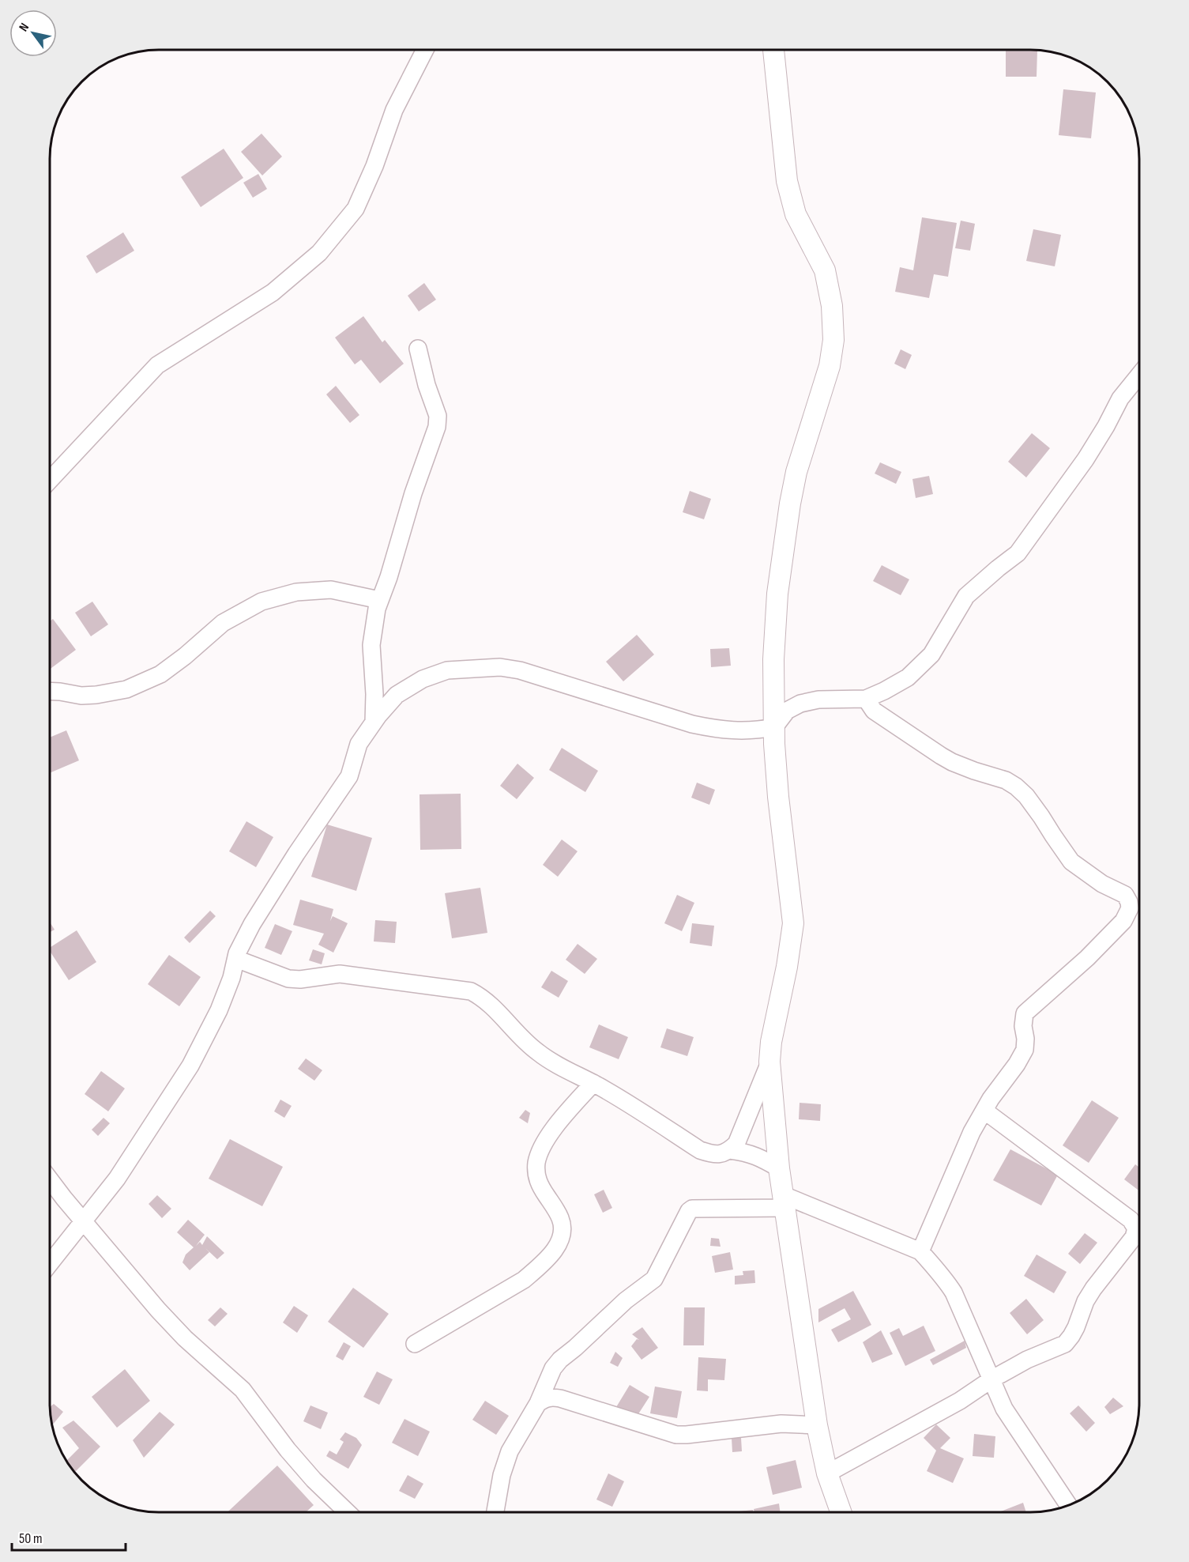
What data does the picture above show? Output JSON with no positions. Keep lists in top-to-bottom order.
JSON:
{
  "scale_bar": "50 m",
  "north": "top left"
}
